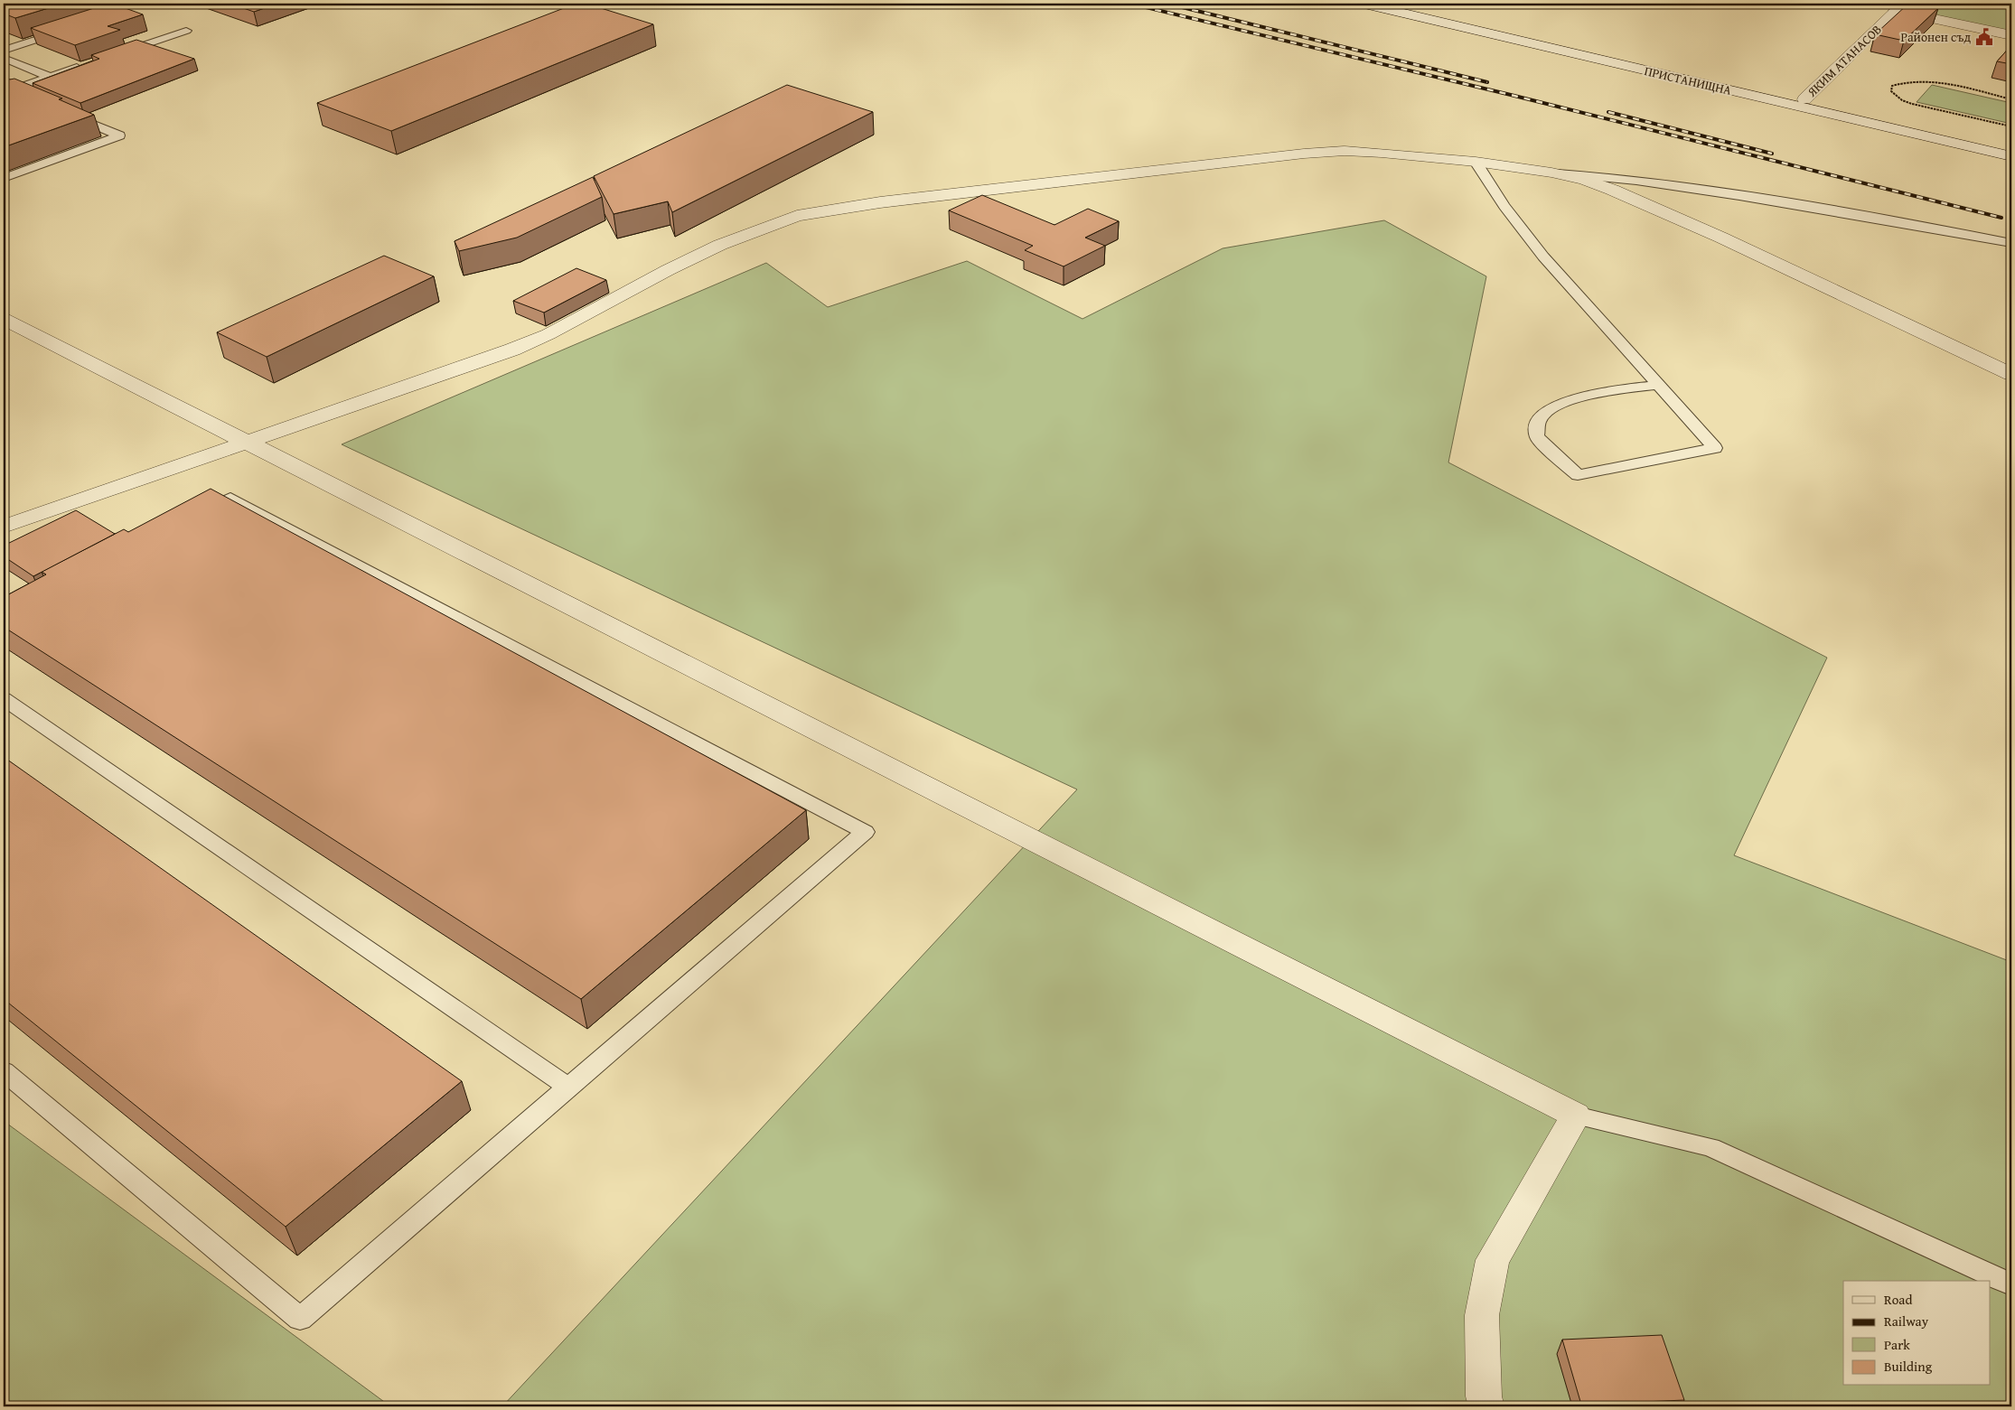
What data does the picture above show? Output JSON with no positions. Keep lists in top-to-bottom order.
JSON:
{
  "streets": {
    "street": ["ЯКИМ АТАНАСОВ", "ПРИСТАНИЩНА"]
  },
  "crossings": [
    ["ЯКИМ АТАНАСОВ", "ПРИСТАНИЩНА"]
  ],
  "places": {
    "public building": ["Районен съд"]
  },
  "legend": [
    "Road",
    "Railway",
    "Park",
    "Building"
  ]
}
